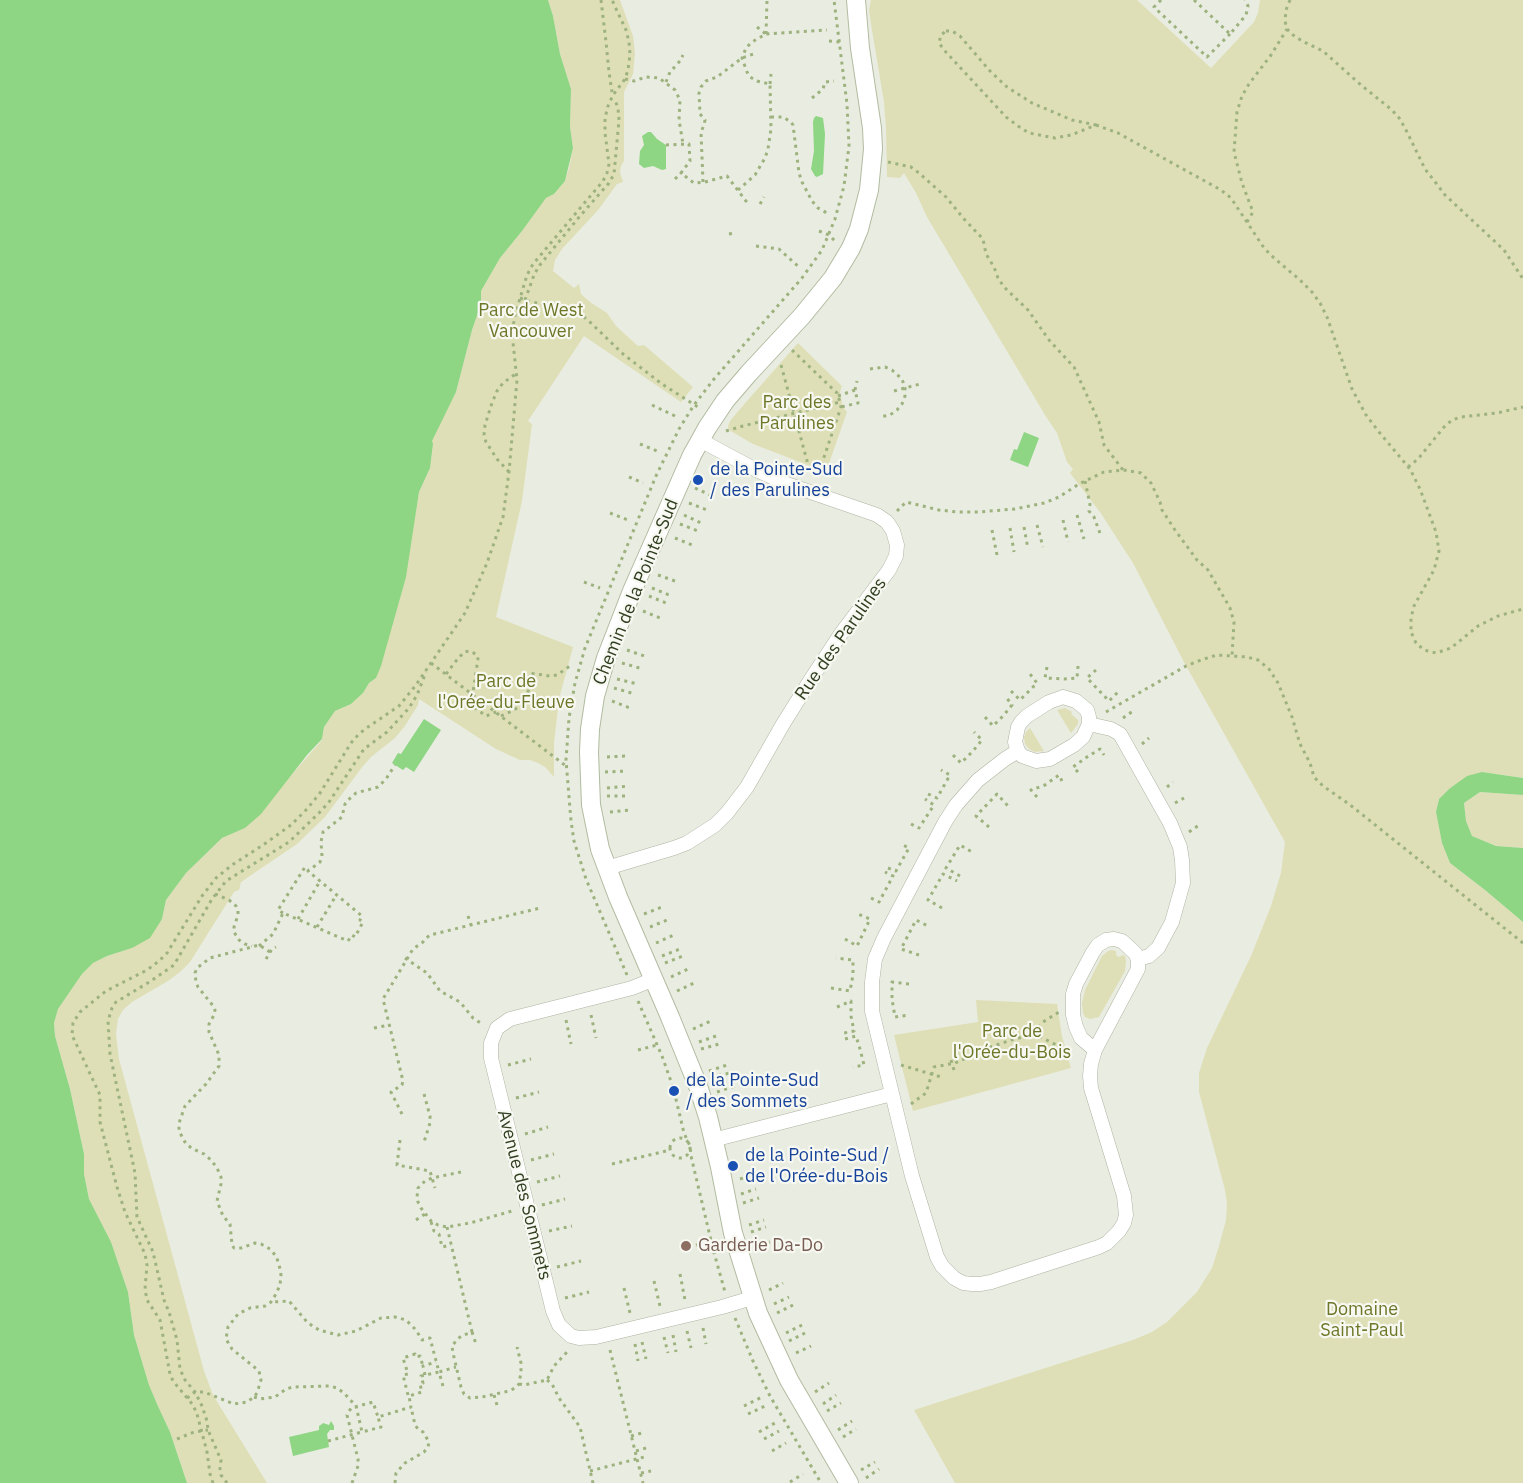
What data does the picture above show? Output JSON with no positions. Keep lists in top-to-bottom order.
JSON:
{
  "streets": {
    "street": ["Chemin de la Pointe-Sud", "Rue des Parulines", "Avenue des Sommets"]
  },
  "crossings": [
    ["Chemin de la Pointe-Sud", "Rue des Parulines"],
    ["Chemin de la Pointe-Sud", "Avenue des Sommets"]
  ],
  "parks": [
    "Parc de West Vancouver",
    "Parc des Parulines",
    "Parc de l'Orée-du-Fleuve",
    "Parc de l'Orée-du-Bois",
    "Domaine Saint-Paul"
  ],
  "places": [
    "de la Pointe-Sud / des Parulines",
    "de la Pointe-Sud / des Sommets",
    "de la Pointe-Sud / de l'Orée-du-Bois",
    "Garderie Da-Do"
  ]
}
